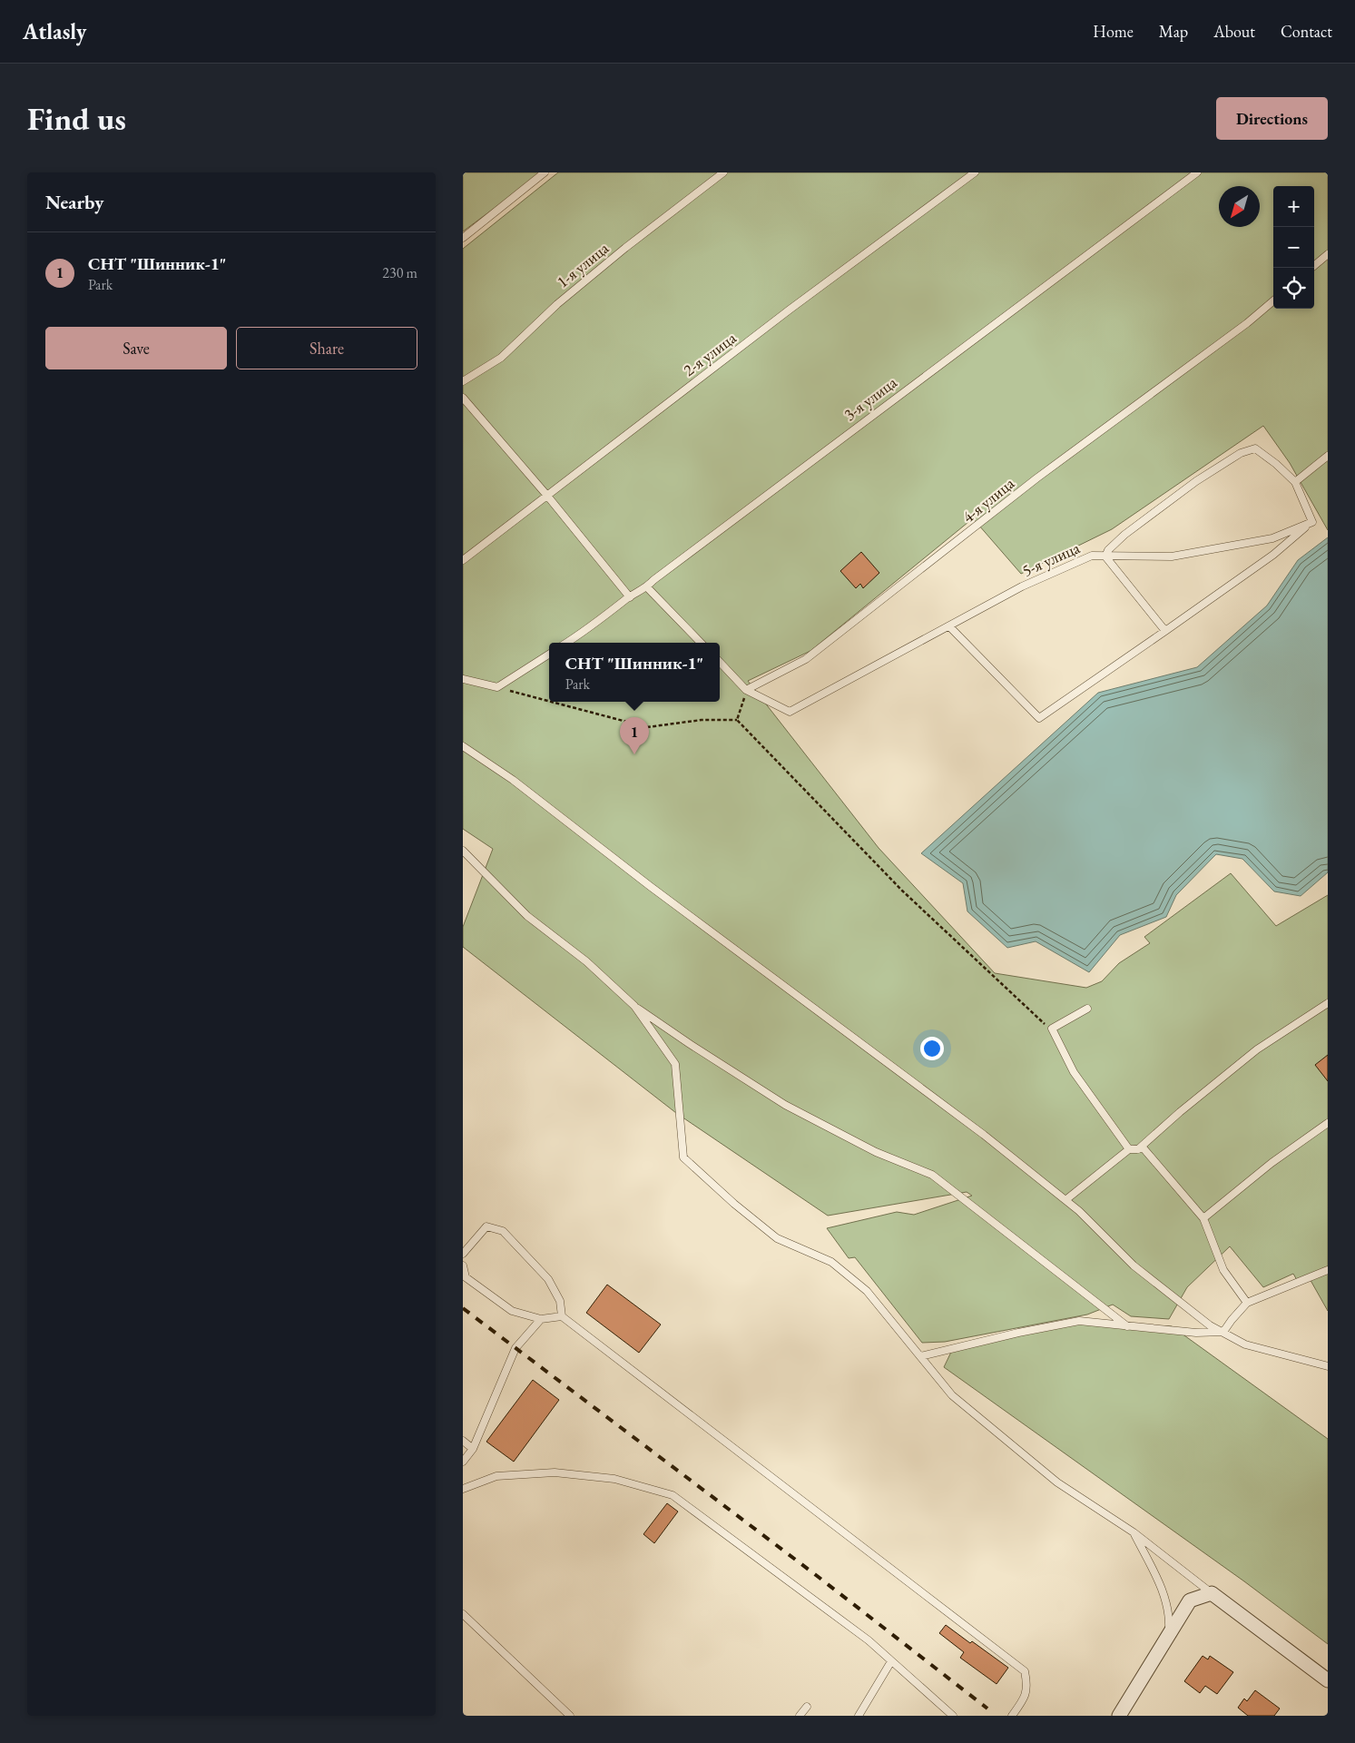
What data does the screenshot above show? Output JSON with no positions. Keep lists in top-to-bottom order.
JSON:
{
  "streets": {
    "lane": [
      "1-я улица",
      "2-я улица",
      "3-я улица",
      "4-я улица",
      "5-я улица"
    ]
  },
  "crossings": [
    ["4-я улица", "5-я улица"]
  ],
  "north": "bottom left",
  "page": {
    "header": "Atlasly",
    "nav": [
      "Home",
      "Map",
      "About",
      "Contact"
    ],
    "buttons": [
      "Directions",
      ["Save", "Share"]
    ],
    "title": "Find us",
    "heading": "Nearby",
    "map_buttons": ["+", "−"],
    "list": [
      {
        "mark": "1",
        "name": "СНТ \"Шинник-1\"",
        "note": "Park",
        "value": "230 m"
      }
    ],
    "popup": ["СНТ \"Шинник-1\"", "Park"],
    "pins": "1"
  }
}
